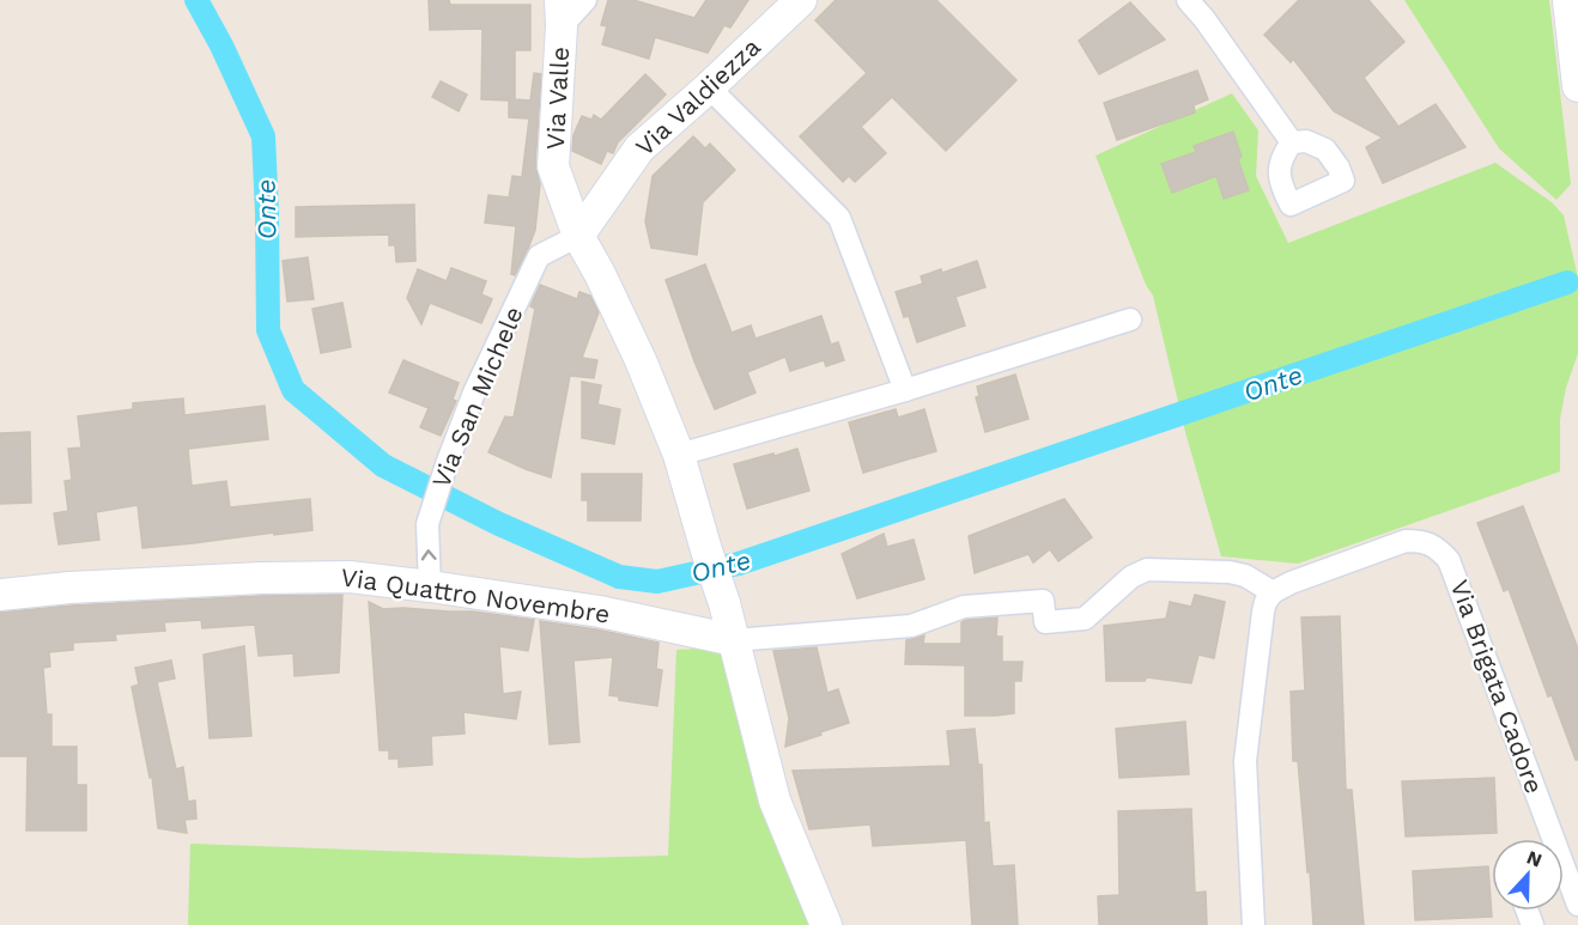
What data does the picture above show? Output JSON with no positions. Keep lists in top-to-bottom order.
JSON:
{
  "streets": {
    "street": [
      "Via Valdiezza",
      "Via Valle",
      "Via San Michele",
      "Via Quattro Novembre",
      "Via Brigata Cadore"
    ]
  },
  "crossings": [
    ["Via Valdiezza", "Via Valle"],
    ["Via Valdiezza", "Via San Michele"],
    ["Via Valle", "Via San Michele"],
    ["Via Valle", "Via Quattro Novembre"],
    ["Via San Michele", "Via Quattro Novembre"]
  ],
  "one_way": ["Via San Michele"],
  "water": ["Onte"],
  "north": "top"
}
